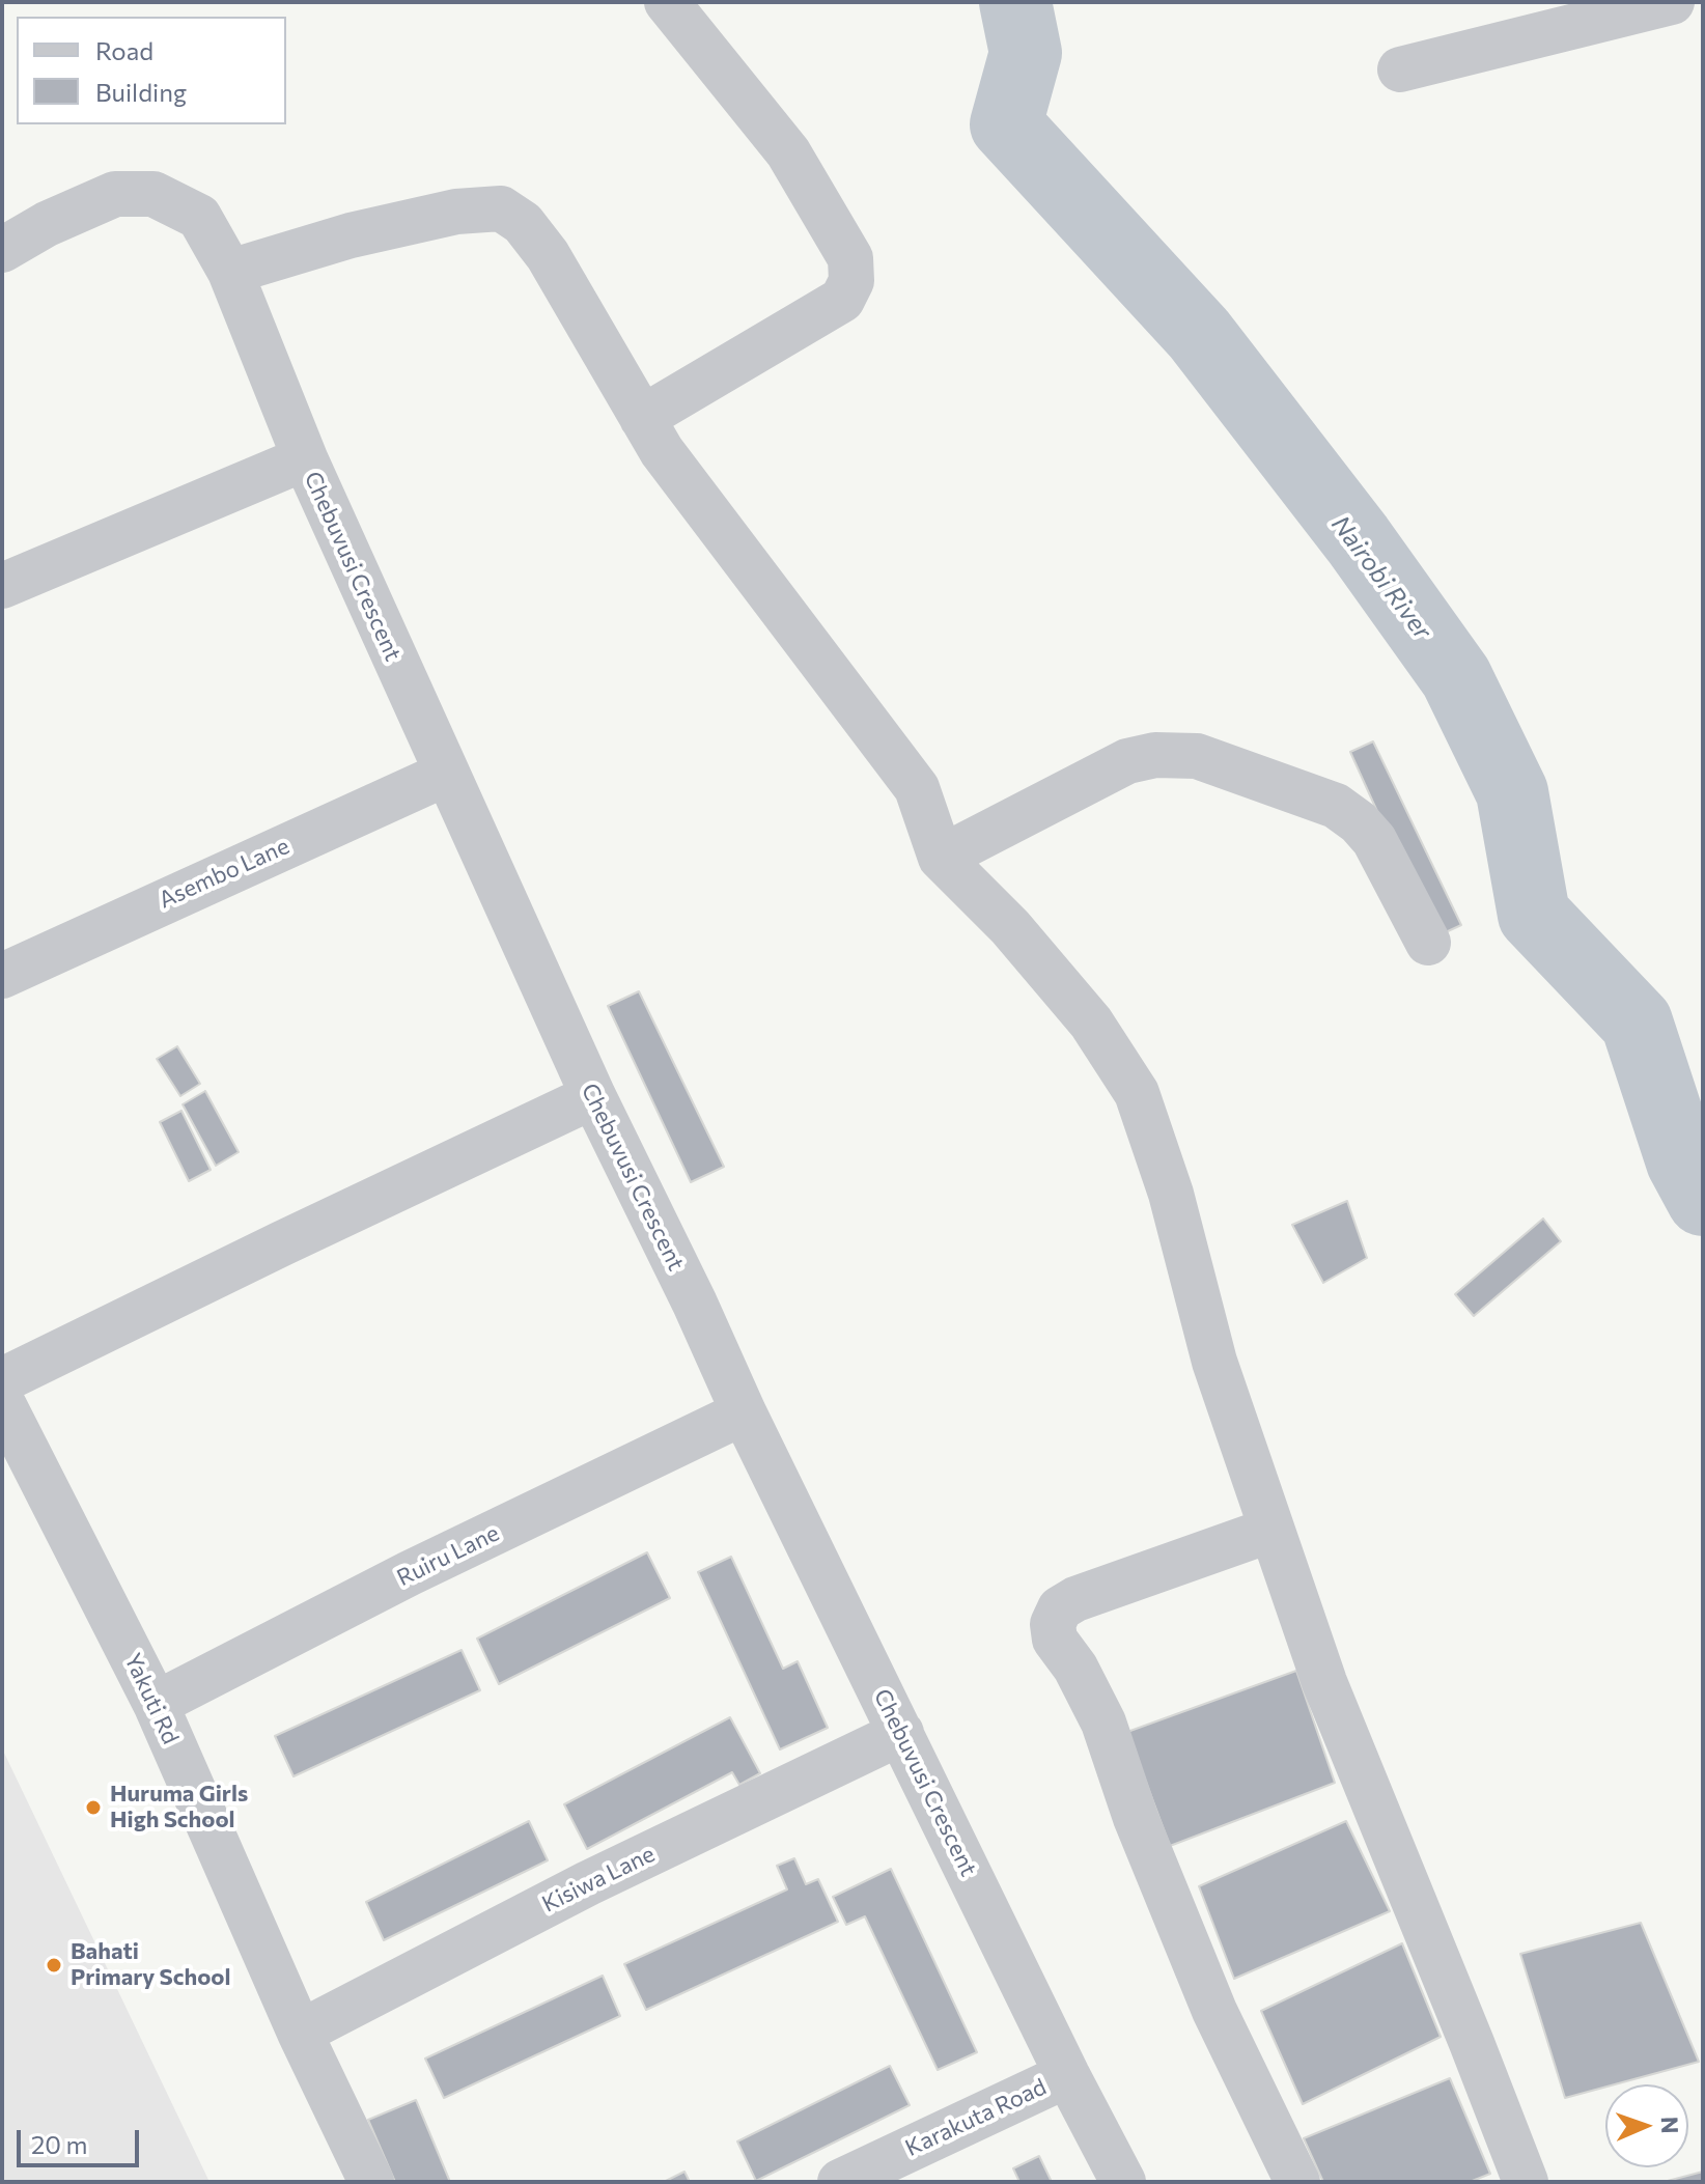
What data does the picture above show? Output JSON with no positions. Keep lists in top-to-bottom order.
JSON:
{
  "streets": {
    "street": [
      "Chebuvusi Crescent",
      "Asembo Lane",
      "Ruiru Lane",
      "Yakuti Rd",
      "Kisiwa Lane",
      "Karakuta Road"
    ]
  },
  "crossings": [
    ["Chebuvusi Crescent", "Asembo Lane"],
    ["Chebuvusi Crescent", "Ruiru Lane"],
    ["Chebuvusi Crescent", "Kisiwa Lane"],
    ["Chebuvusi Crescent", "Karakuta Road"],
    ["Ruiru Lane", "Yakuti Rd"],
    ["Yakuti Rd", "Kisiwa Lane"]
  ],
  "water": ["Nairobi River"],
  "places": ["Huruma Girls High School", "Bahati Primary School"],
  "legend": ["Road", "Building"],
  "scale_bar": "20 m",
  "north": "right"
}
